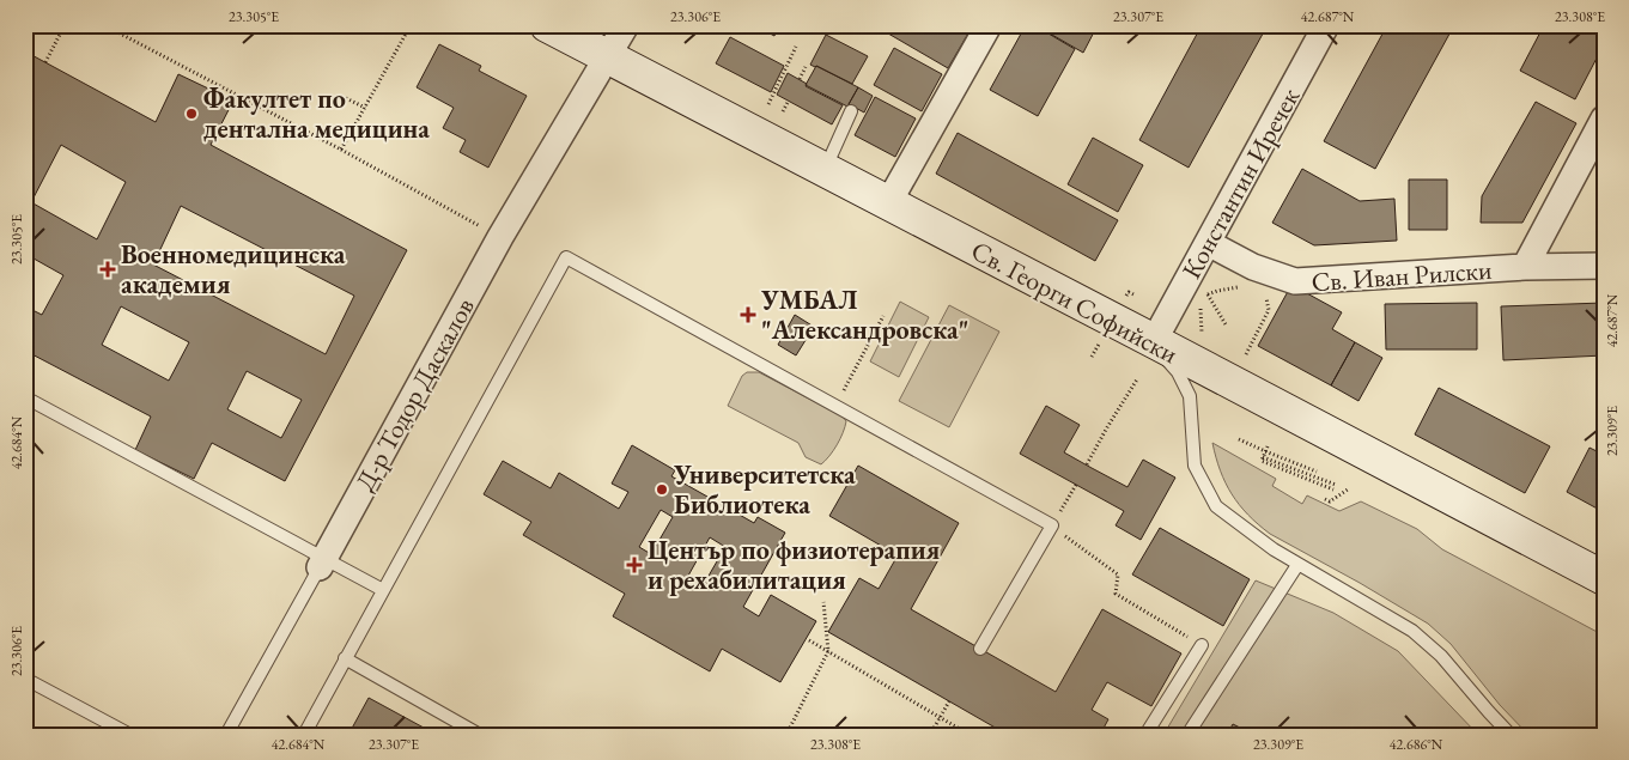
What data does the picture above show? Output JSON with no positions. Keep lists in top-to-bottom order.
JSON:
{
  "streets": {
    "main road": ["Св. Георги Софийски"],
    "street": ["Константин Иречек", "Св. Иван Рилски", "Д-р Тодор Даскалов"]
  },
  "crossings": [
    ["Константин Иречек", "Св. Иван Рилски"],
    ["Константин Иречек", "Св. Георги Софийски"],
    ["Св. Георги Софийски", "Д-р Тодор Даскалов"]
  ],
  "places": {
    "other": ["Факултет по дентална медицина", "Университетска Библиотека"],
    "health": ["Военномедицинска академия", "УМБАЛ \"Александровска\"", "Център по физиотерапия и рехабилитация"]
  },
  "coordinates": [
    "23.305°E",
    "23.306°E",
    "23.307°E",
    "42.687°N",
    "23.308°E",
    "23.309°E",
    "42.684°N",
    "42.686°N"
  ]
}
